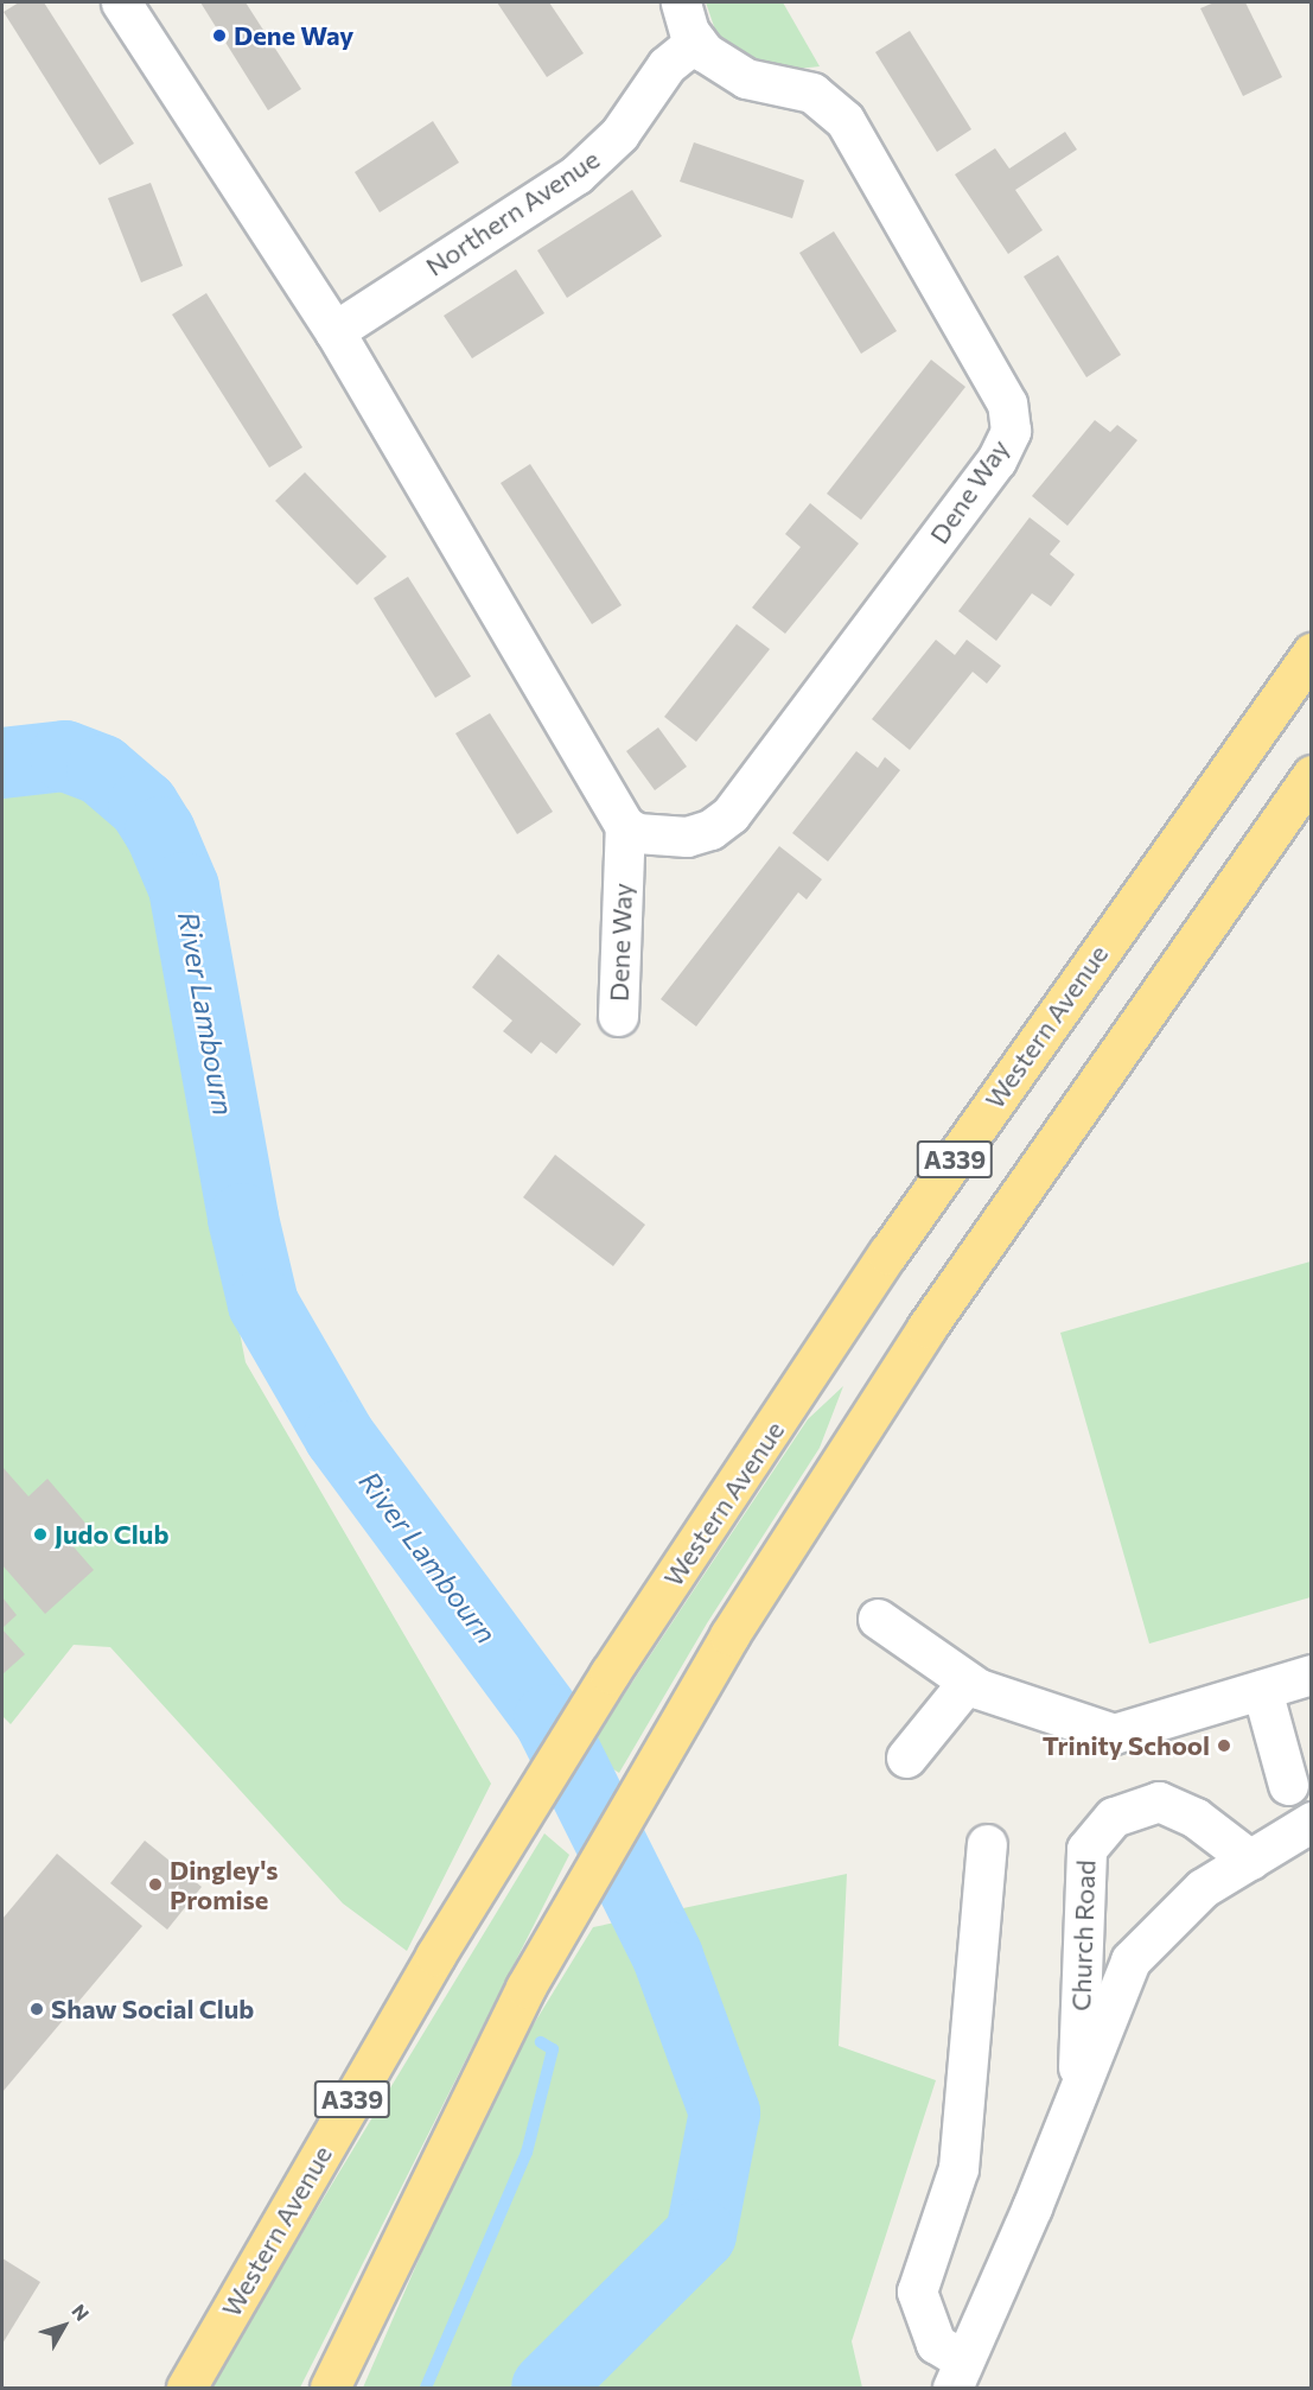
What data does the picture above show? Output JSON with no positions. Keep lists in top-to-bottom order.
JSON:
{
  "streets": {
    "highway": ["Western Avenue", "A339"],
    "street": ["Northern Avenue", "Dene Way", "Church Road"]
  },
  "crossings": [
    ["Northern Avenue", "Dene Way"]
  ],
  "water": ["River Lambourn"],
  "places": [
    "Dene Way",
    "Judo Club",
    "Trinity School",
    "Dingley's Promise",
    "Shaw Social Club"
  ],
  "north": "top right"
}
